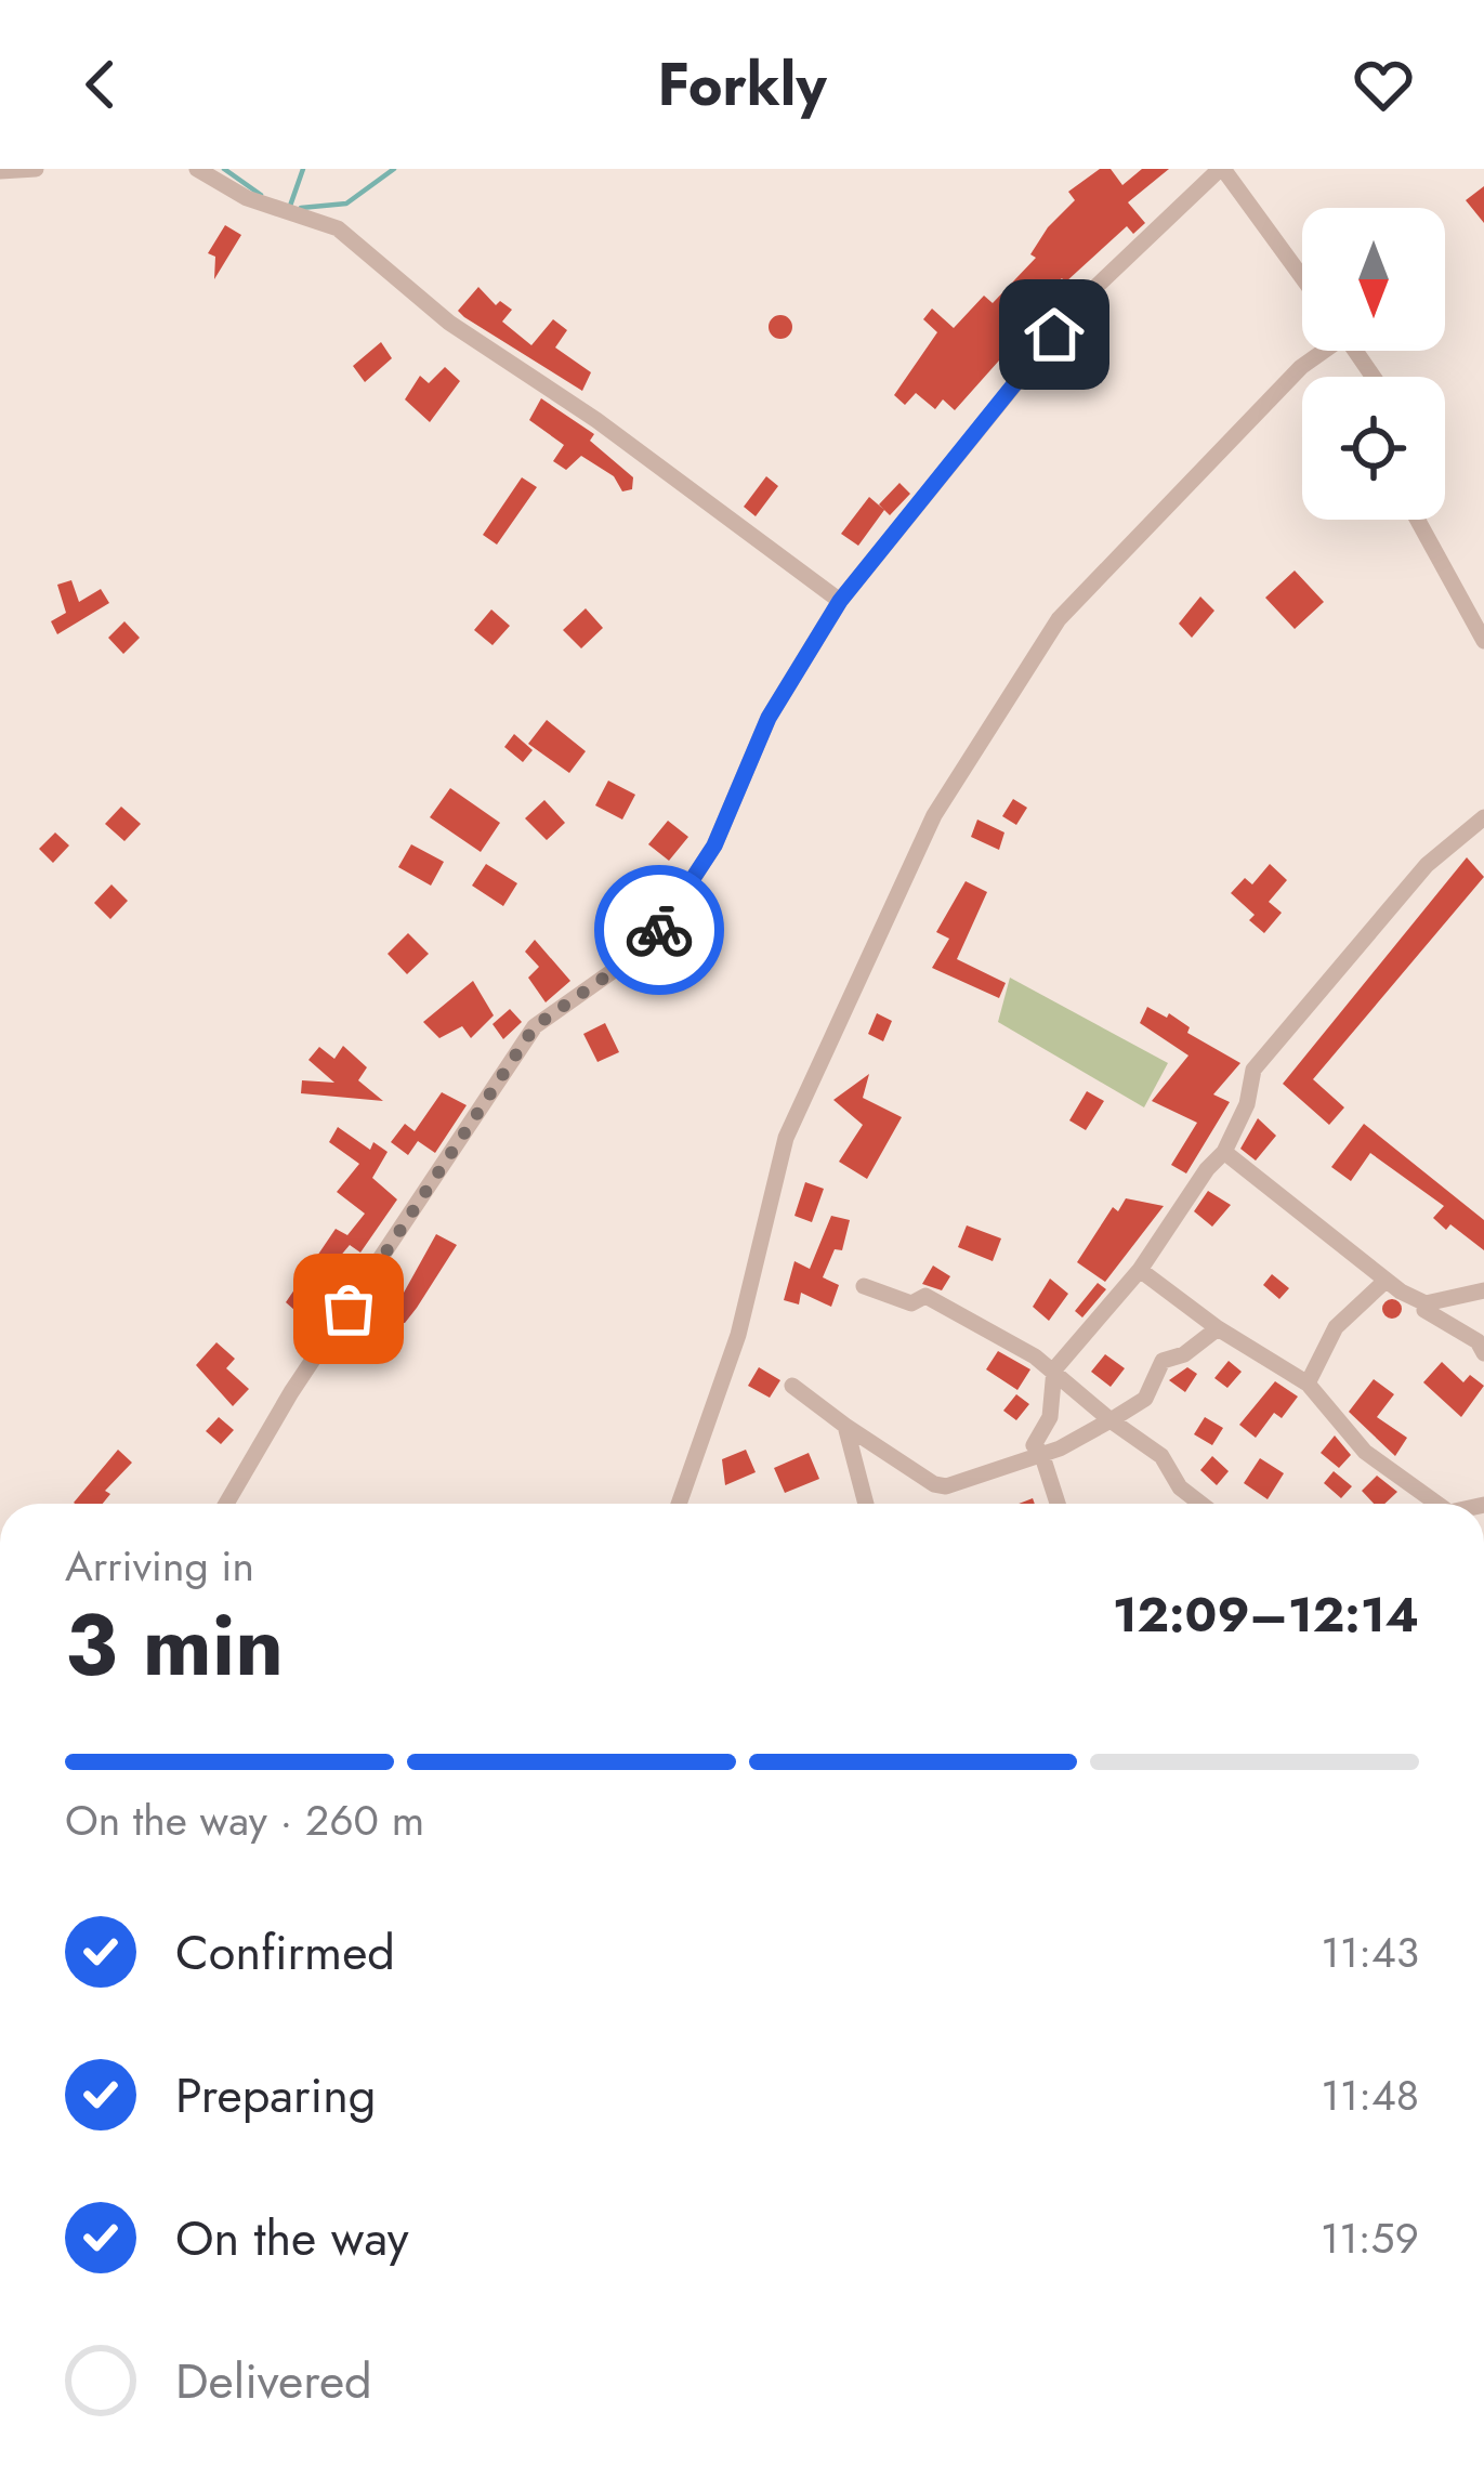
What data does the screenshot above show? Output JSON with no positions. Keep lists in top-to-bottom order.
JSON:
{
  "north": "bottom",
  "page": {
    "header": "Forkly",
    "heading": ["3 min", "Arriving in", "12:09–12:14"],
    "bar": "On the way · 260 m",
    "list": [
      ["Confirmed", "11:43"],
      ["Preparing", "11:48"],
      ["On the way", "11:59"],
      "Delivered"
    ]
  }
}
